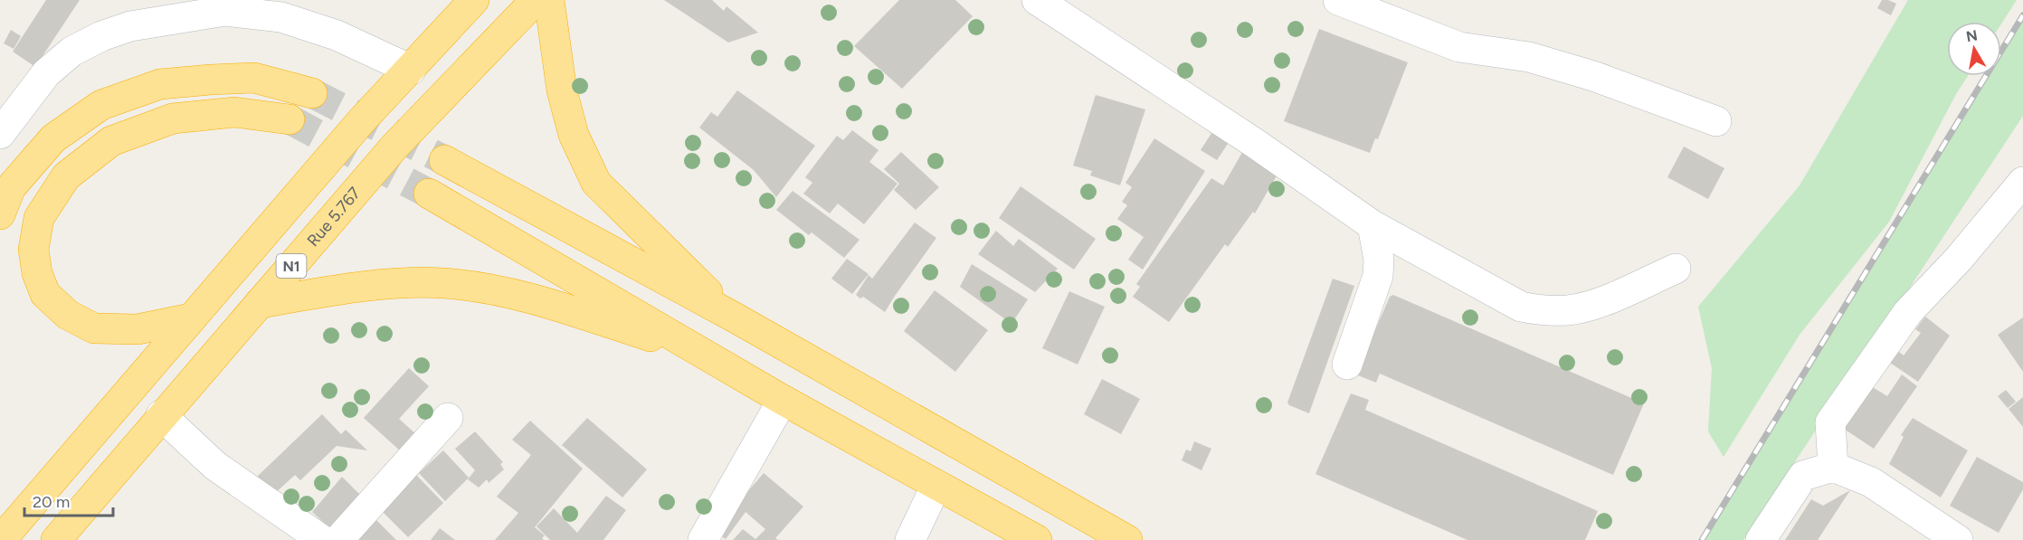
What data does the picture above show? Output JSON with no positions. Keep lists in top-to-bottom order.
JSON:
{
  "streets": {
    "highway": ["Rue 5.767", "N1"]
  },
  "scale_bar": "20 m",
  "north": "top"
}
